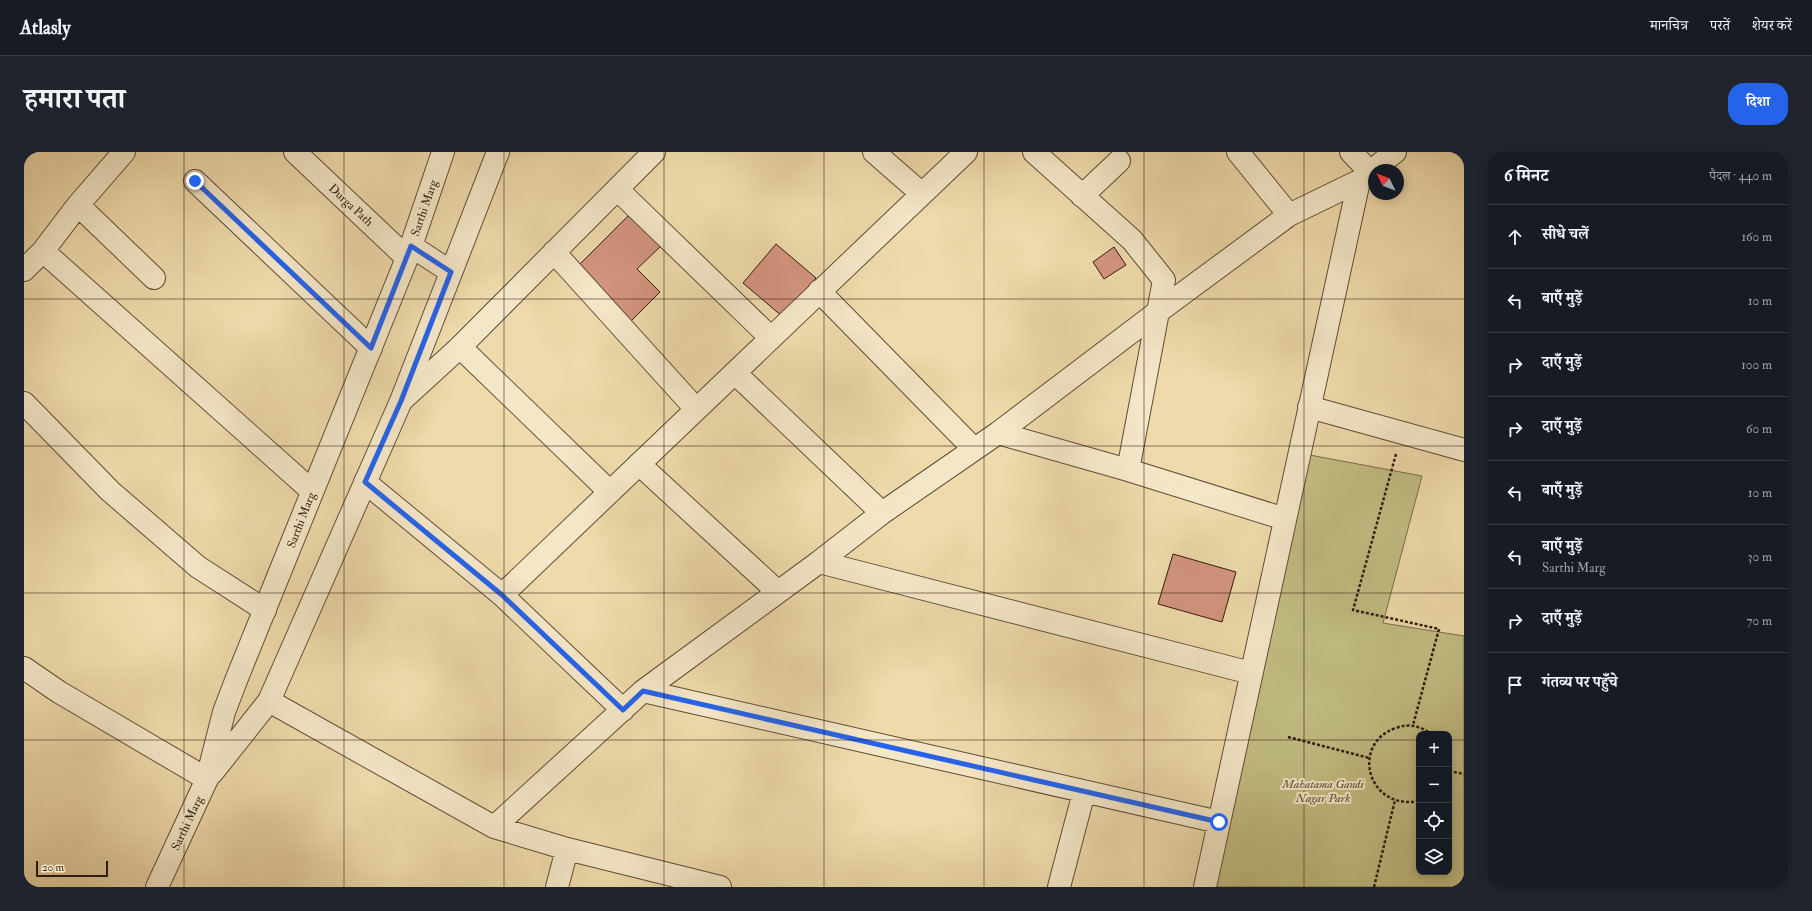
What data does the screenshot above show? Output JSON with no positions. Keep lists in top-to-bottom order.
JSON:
{
  "streets": {
    "street": ["Durga Path", "Sarthi Marg"]
  },
  "crossings": [
    ["Durga Path", "Sarthi Marg"]
  ],
  "parks": ["Mahatama Gandi Nagar Park"],
  "scale_bar": "20 m",
  "north": "top left",
  "page": {
    "header": "Atlasly",
    "nav": ["मानचित्र", "परतें", "शेयर करें"],
    "title": "हमारा पता",
    "buttons": "दिशा",
    "heading": ["6 मिनट", "पैदल · 440 m"],
    "list": [
      ["सीधे चलें", "160 m"],
      ["बाएँ मुड़ें", "10 m"],
      ["दाएँ मुड़ें", "100 m"],
      ["दाएँ मुड़ें", "60 m"],
      ["बाएँ मुड़ें", "10 m"],
      ["बाएँ मुड़ें", "Sarthi Marg", "30 m"],
      ["दाएँ मुड़ें", "70 m"],
      "गंतव्य पर पहुँचे"
    ],
    "map_buttons": ["+", "−"],
    "scale": "20 m"
  }
}
